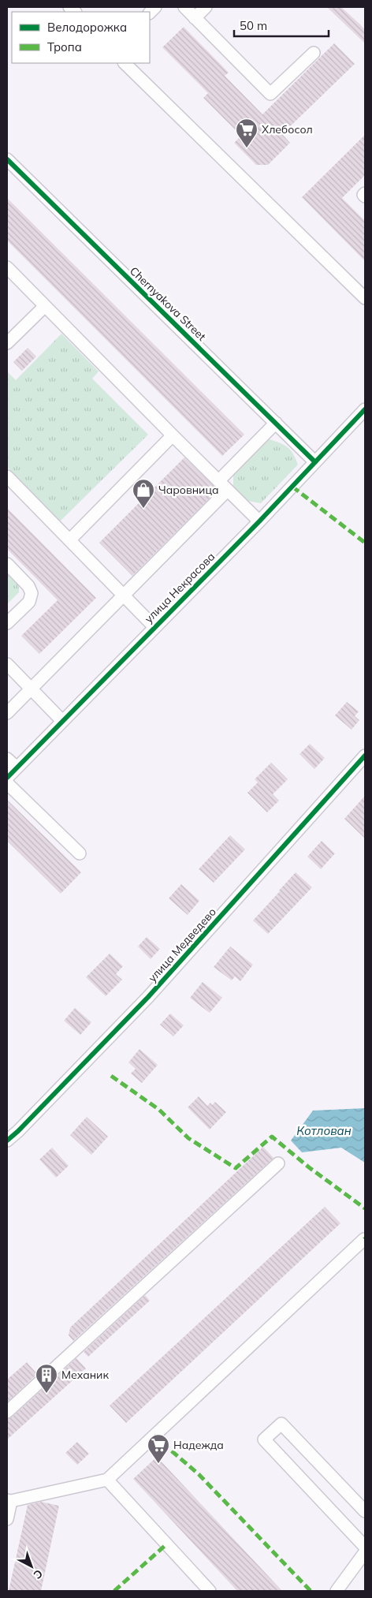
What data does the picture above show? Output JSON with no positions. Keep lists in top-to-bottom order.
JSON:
{
  "streets": {
    "street": ["Chernyakova Street", "улица Некрасова", "улица Медведево"]
  },
  "crossings": [
    ["Chernyakova Street", "улица Некрасова"]
  ],
  "water": ["Котлован"],
  "places": {
    "supermarket": ["Хлебосол", "Надежда"],
    "shop": ["Чаровница"],
    "building": ["Механик"]
  },
  "legend": ["Велодорожка", "Тропа"],
  "scale_bar": "50 m",
  "north": "bottom right"
}
